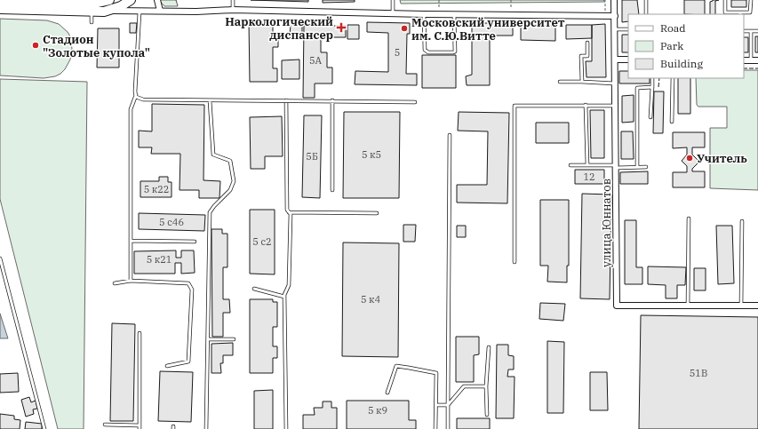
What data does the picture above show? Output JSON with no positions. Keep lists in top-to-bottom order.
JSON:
{
  "streets": {
    "street": ["улица Юннатов"]
  },
  "places": {
    "health": ["Наркологический диспансер"],
    "other": ["Московский университет им. С.Ю.Витте", "Стадион \"Золотые купола\"", "Учитель"]
  },
  "house_numbers": [
    "5",
    "5А",
    "5 к5",
    "5Б",
    "12",
    "5 к22",
    "5 с46",
    "5 с2",
    "5 к21",
    "5 к4",
    "51В",
    "5 к9"
  ],
  "legend": ["Road", "Park", "Building"]
}
